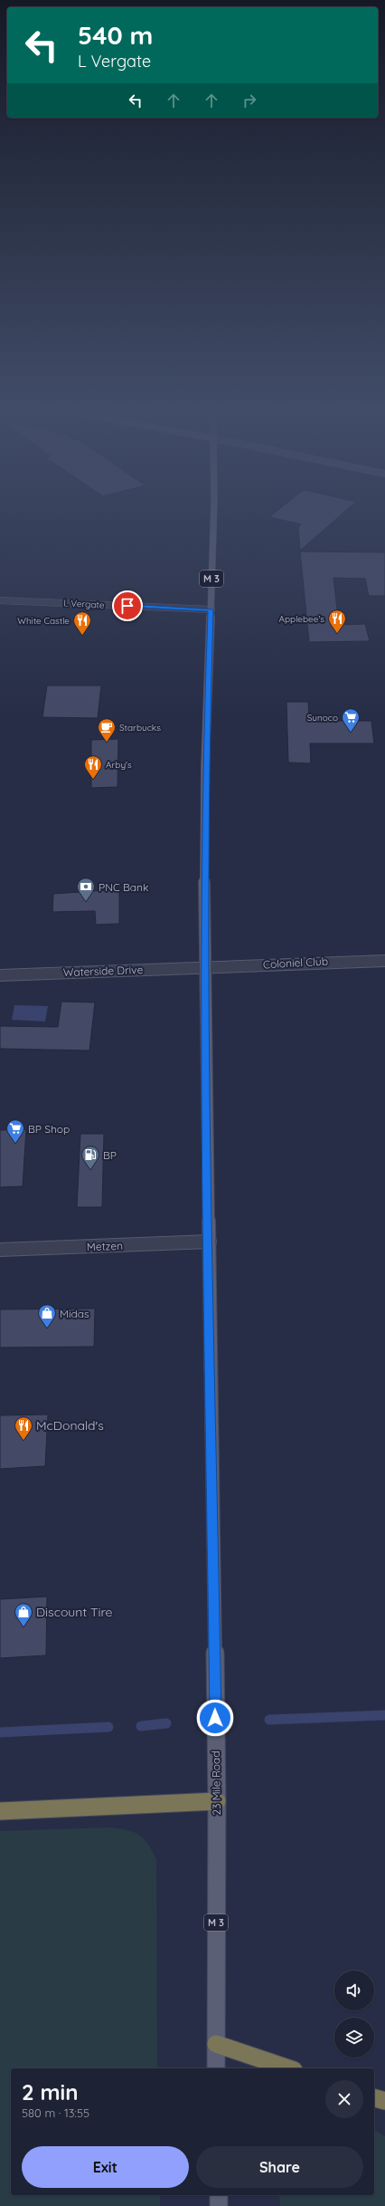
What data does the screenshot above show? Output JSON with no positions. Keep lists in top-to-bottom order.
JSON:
{
  "streets": {
    "main road": ["M 3", "23 Mile Road"],
    "street": [
      "L Vergate",
      "Coloniel Club",
      "Waterside Drive",
      "Metzen"
    ]
  },
  "crossings": [
    ["L Vergate", "23 Mile Road"],
    ["Coloniel Club", "Waterside Drive"],
    ["Coloniel Club", "23 Mile Road"],
    ["Waterside Drive", "23 Mile Road"],
    ["Metzen", "23 Mile Road"]
  ],
  "places": {
    "restaurant": [
      "Applebee's",
      "White Castle",
      "Arby's",
      "McDonald's"
    ],
    "supermarket": ["Sunoco", "BP Shop"],
    "cafe": ["Starbucks"],
    "bank": ["PNC Bank"],
    "fuel station": ["BP"],
    "shop": ["Midas", "Discount Tire"]
  },
  "page": {
    "turn": ["540 m", "L Vergate"],
    "heading": ["2 min", "580 m · 13:55"],
    "buttons": ["Exit", "Share"]
  }
}
